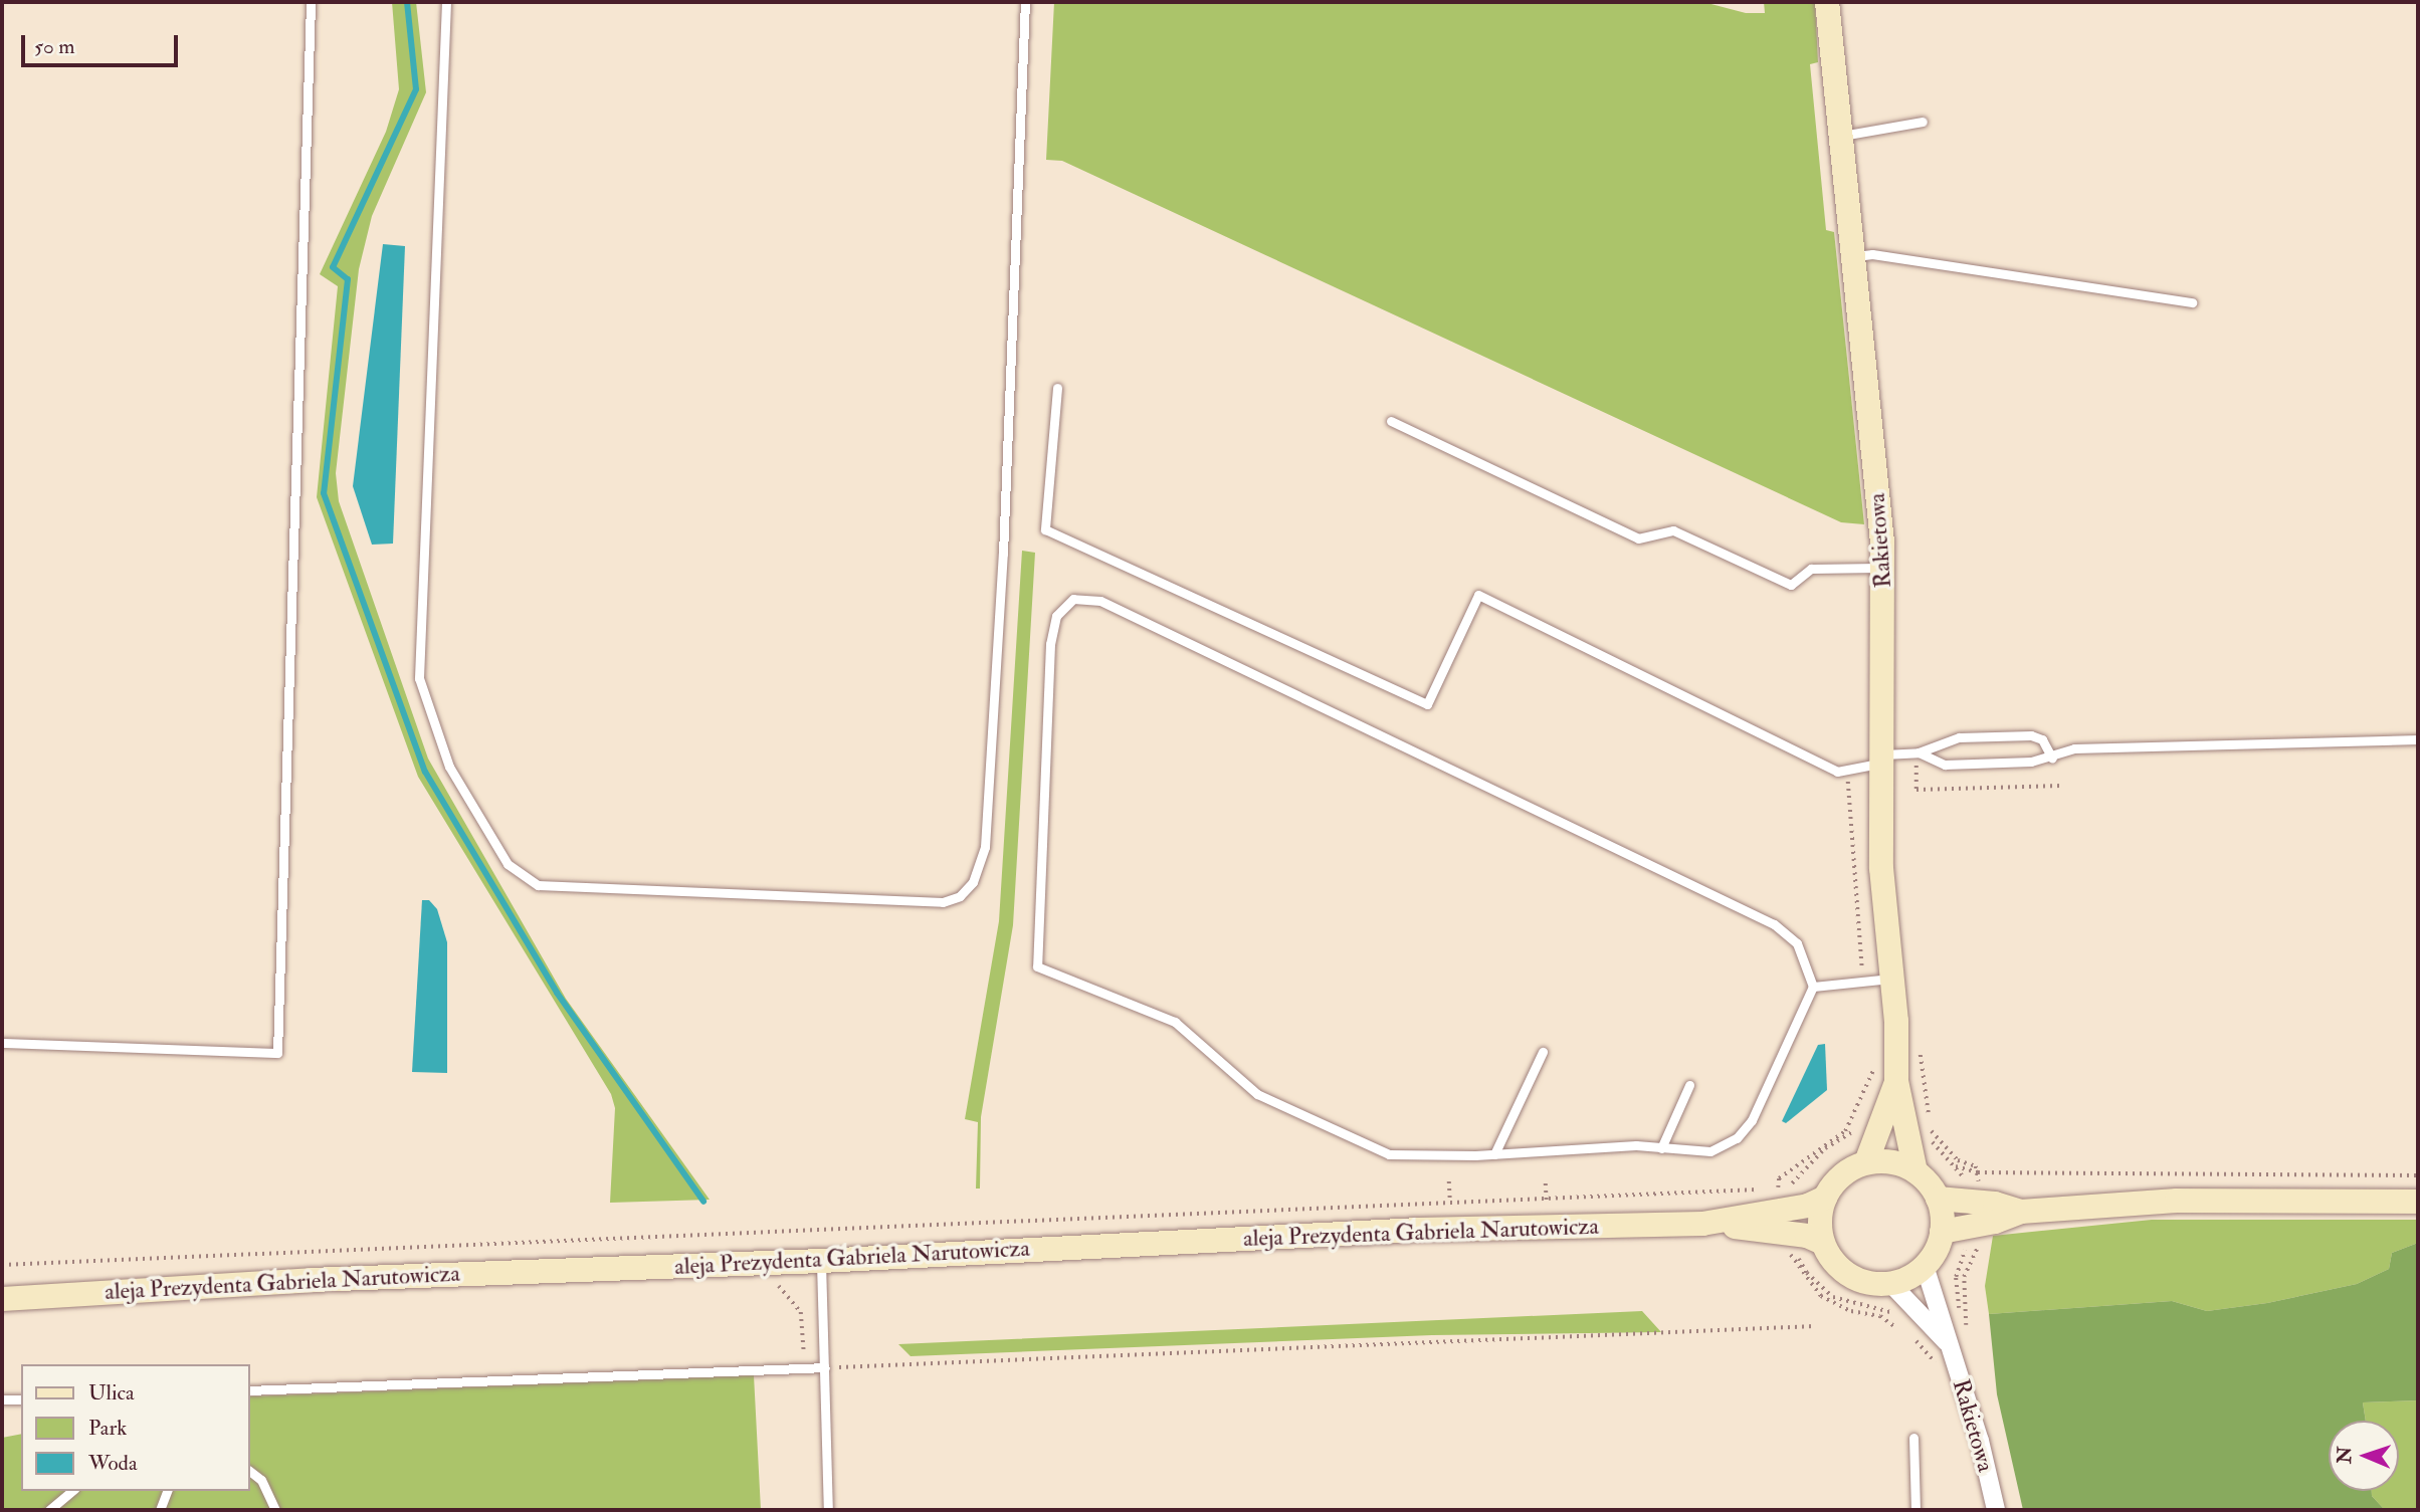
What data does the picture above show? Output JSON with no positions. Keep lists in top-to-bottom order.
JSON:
{
  "streets": {
    "street": ["Rakietowa", "aleja Prezydenta Gabriela Narutowicza"]
  },
  "crossings": [
    ["Rakietowa", "aleja Prezydenta Gabriela Narutowicza"]
  ],
  "legend": ["Ulica", "Park", "Woda"],
  "scale_bar": "50 m",
  "north": "left"
}
